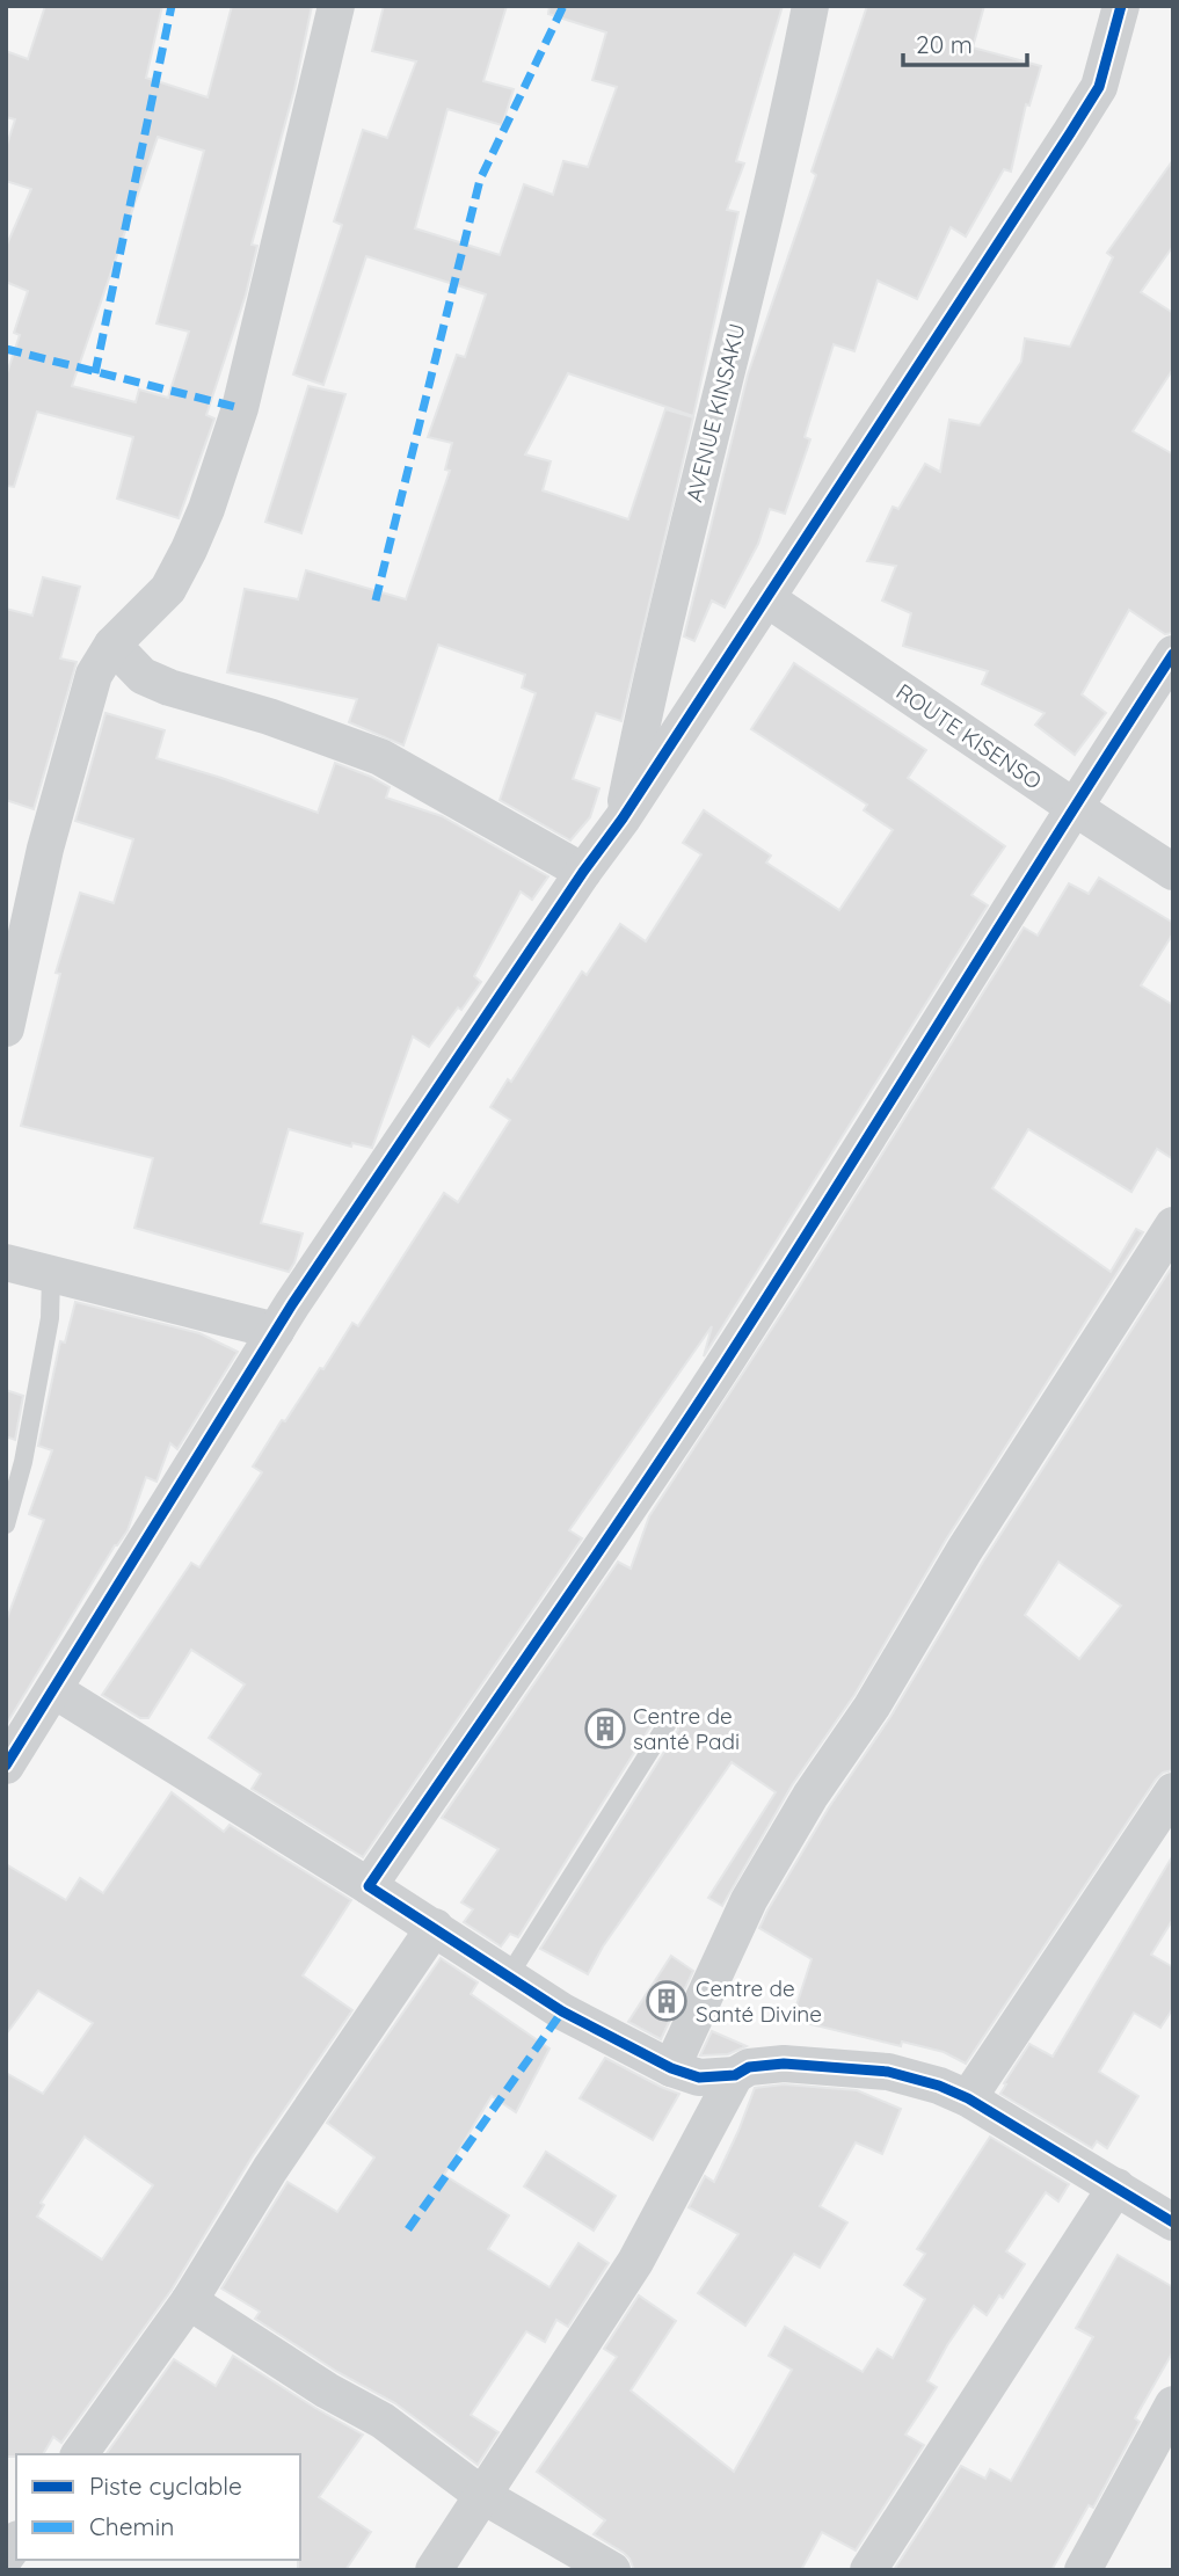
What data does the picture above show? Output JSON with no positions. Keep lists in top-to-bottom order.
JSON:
{
  "streets": {
    "street": ["AVENUE KINSAKU", "ROUTE KISENSO"]
  },
  "places": {
    "building": ["Centre de santé Padi", "Centre de Santé Divine"]
  },
  "legend": ["Piste cyclable", "Chemin"],
  "scale_bar": "20 m"
}
